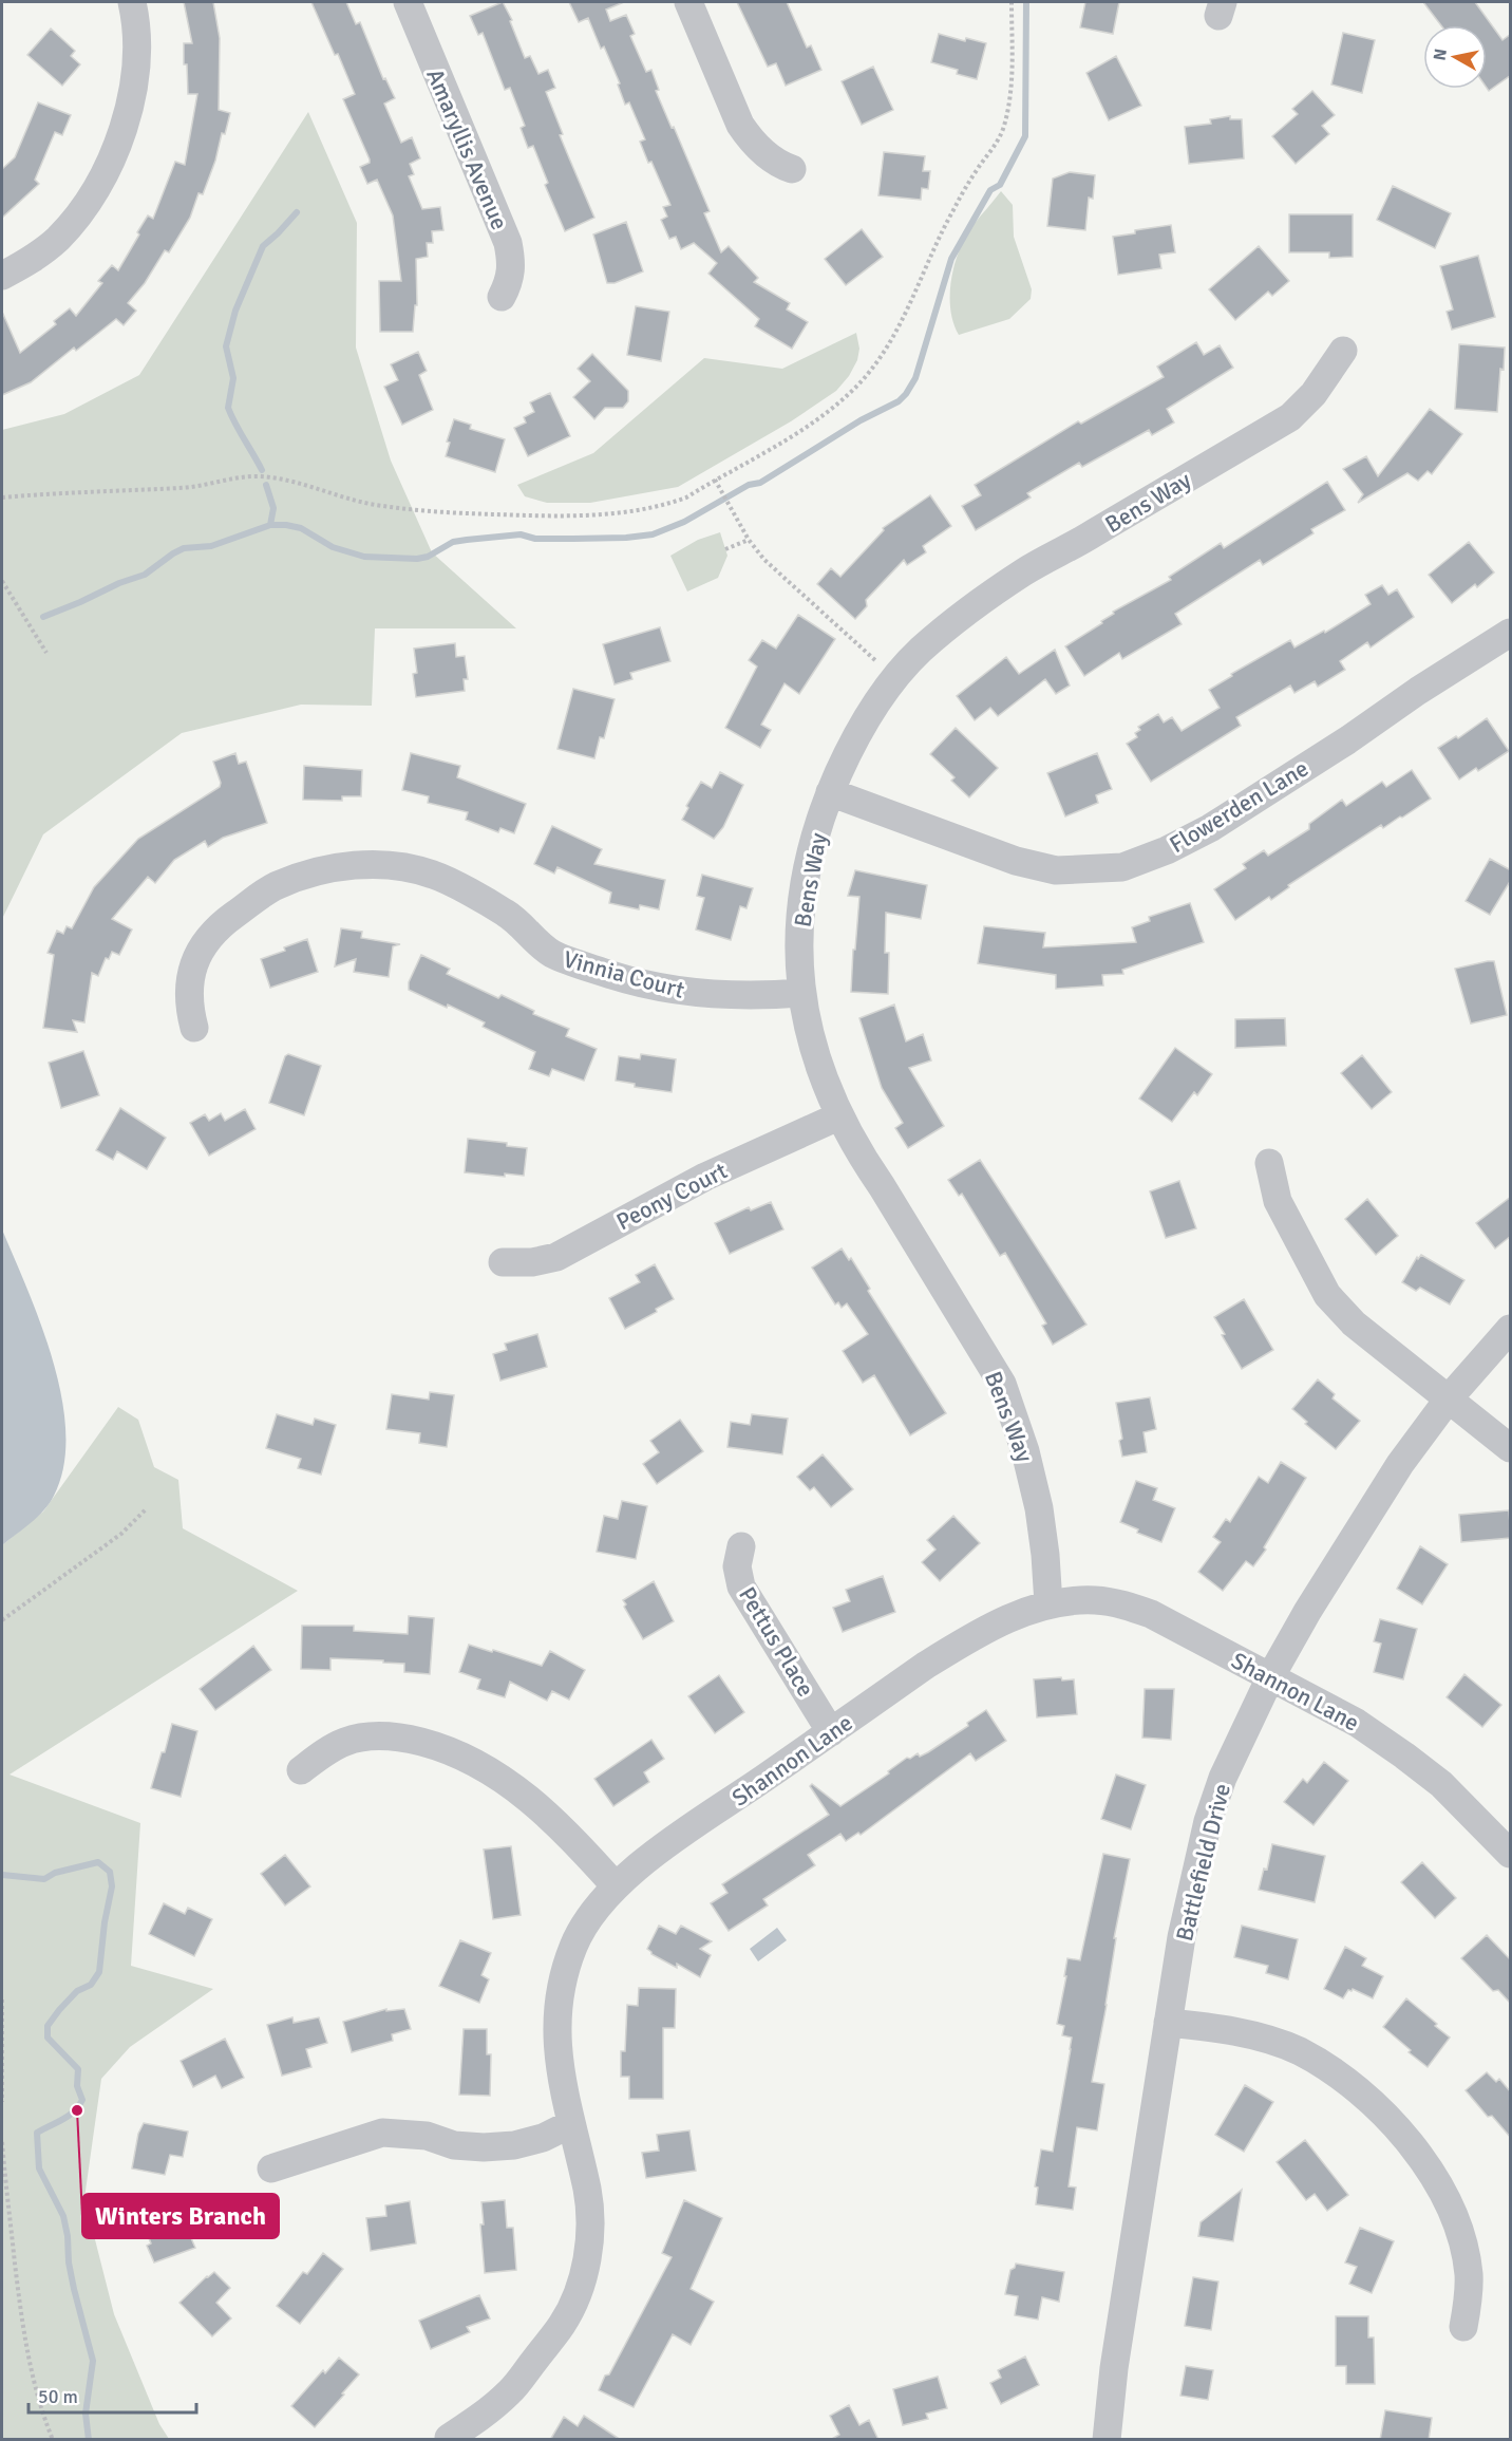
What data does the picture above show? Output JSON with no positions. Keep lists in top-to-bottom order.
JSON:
{
  "streets": {
    "street": [
      "Amaryllis Avenue",
      "Bens Way",
      "Flowerden Lane",
      "Vinnia Court",
      "Peony Court",
      "Pettus Place",
      "Shannon Lane",
      "Battlefield Drive"
    ]
  },
  "crossings": [
    ["Bens Way", "Flowerden Lane"],
    ["Bens Way", "Vinnia Court"],
    ["Bens Way", "Peony Court"],
    ["Bens Way", "Shannon Lane"],
    ["Pettus Place", "Shannon Lane"],
    ["Shannon Lane", "Battlefield Drive"]
  ],
  "places": ["Winters Branch"],
  "scale_bar": "50 m",
  "north": "left"
}
